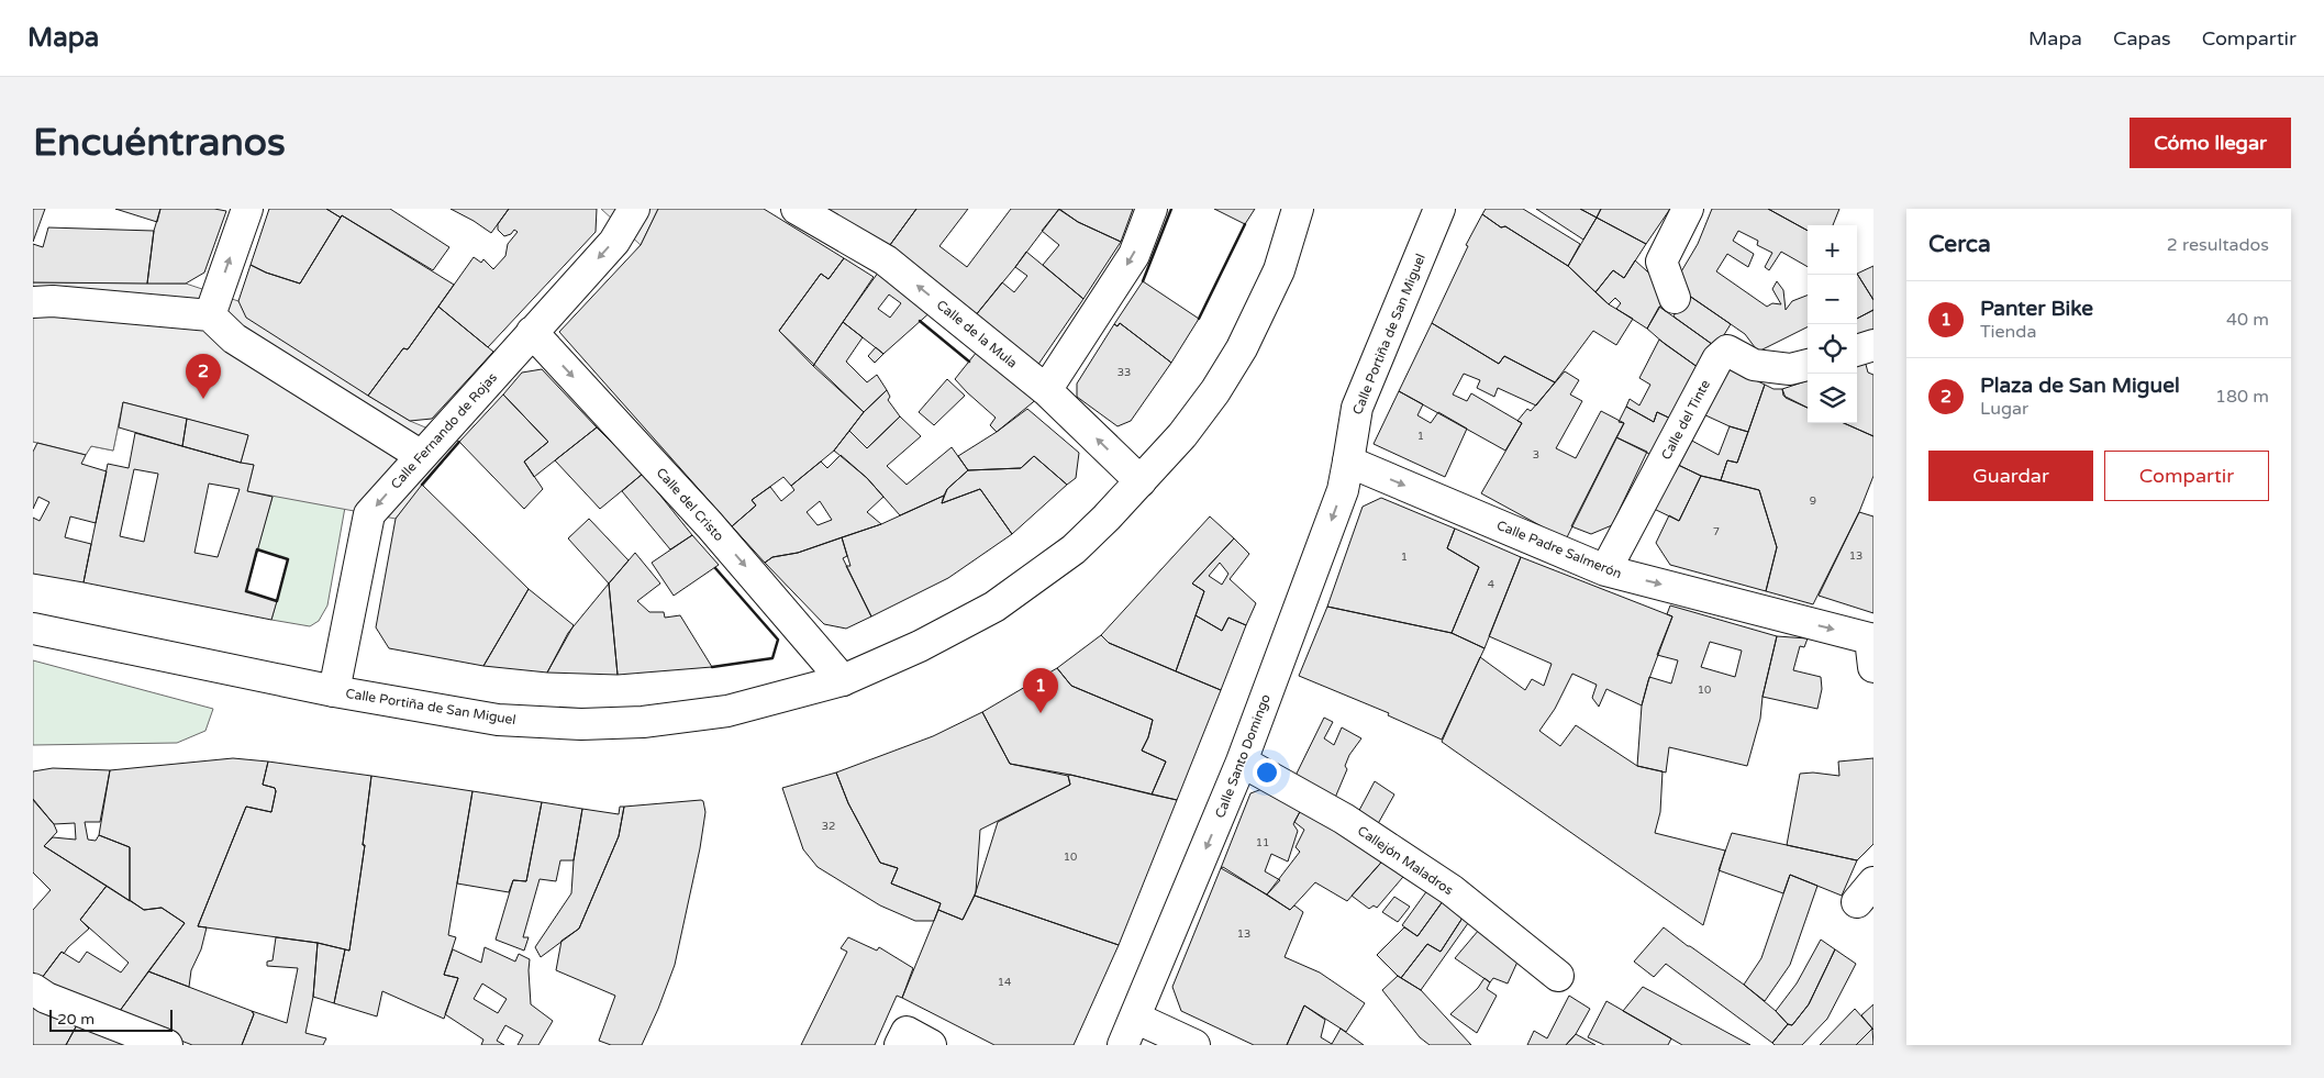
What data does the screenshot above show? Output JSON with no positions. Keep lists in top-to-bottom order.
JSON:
{
  "streets": {
    "street": [
      "Calle de la Mula",
      "Calle Portiña de San Miguel",
      "Calle del Tinte",
      "Calle Fernando de Rojas",
      "Calle del Cristo",
      "Calle Padre Salmerón",
      "Calle Santo Domingo",
      "Callejón Maladros"
    ]
  },
  "crossings": [
    ["Calle de la Mula", "Calle Portiña de San Miguel"],
    ["Calle Portiña de San Miguel", "Calle Fernando de Rojas"],
    ["Calle Portiña de San Miguel", "Calle del Cristo"],
    ["Calle Portiña de San Miguel", "Calle Padre Salmerón"],
    ["Calle Portiña de San Miguel", "Calle Santo Domingo"],
    ["Calle del Tinte", "Calle Padre Salmerón"],
    ["Calle Fernando de Rojas", "Calle del Cristo"],
    ["Calle Padre Salmerón", "Calle Santo Domingo"],
    ["Calle Santo Domingo", "Callejón Maladros"]
  ],
  "one_way": [
    "Calle de la Mula",
    "Calle Fernando de Rojas",
    "Calle del Cristo",
    "Calle Padre Salmerón",
    "Calle Santo Domingo"
  ],
  "house_numbers": [
    "33",
    "1",
    "3",
    "9",
    "7",
    "13",
    "1",
    "4",
    "10",
    "32",
    "11",
    "10",
    "13",
    "14"
  ],
  "scale_bar": "20 m",
  "page": {
    "header": "Mapa",
    "nav": ["Mapa", "Capas", "Compartir"],
    "buttons": [
      "Cómo llegar",
      ["Guardar", "Compartir"]
    ],
    "title": "Encuéntranos",
    "heading": ["Cerca", "2 resultados"],
    "map_buttons": ["+", "−"],
    "list": [
      {
        "mark": "1",
        "name": "Panter Bike",
        "note": "Tienda",
        "value": "40 m"
      },
      {
        "mark": "2",
        "name": "Plaza de San Miguel",
        "note": "Lugar",
        "value": "180 m"
      }
    ],
    "pins": ["2", "1"],
    "scale": "20 m"
  }
}
